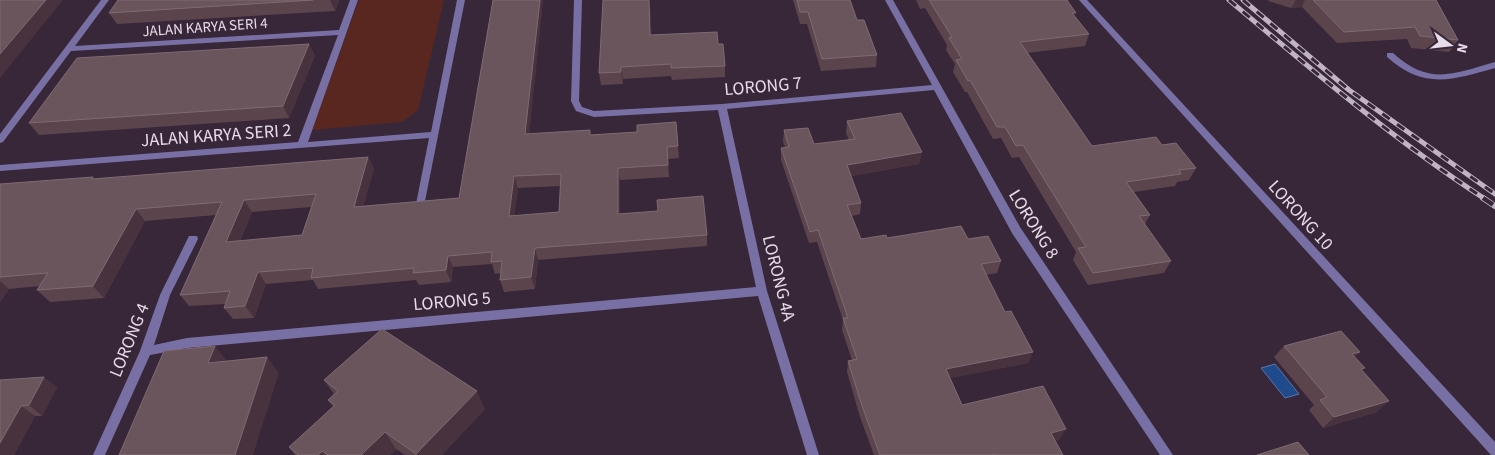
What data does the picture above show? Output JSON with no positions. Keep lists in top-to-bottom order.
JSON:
{
  "streets": {
    "street": [
      "JALAN KARYA SERI 4",
      "LORONG 7",
      "JALAN KARYA SERI 2",
      "LORONG 10",
      "LORONG 8",
      "LORONG 4A",
      "LORONG 5",
      "LORONG 4"
    ]
  },
  "crossings": [
    ["LORONG 7", "LORONG 8"],
    ["LORONG 7", "LORONG 4A"],
    ["LORONG 4A", "LORONG 5"],
    ["LORONG 5", "LORONG 4"]
  ],
  "north": "right"
}
